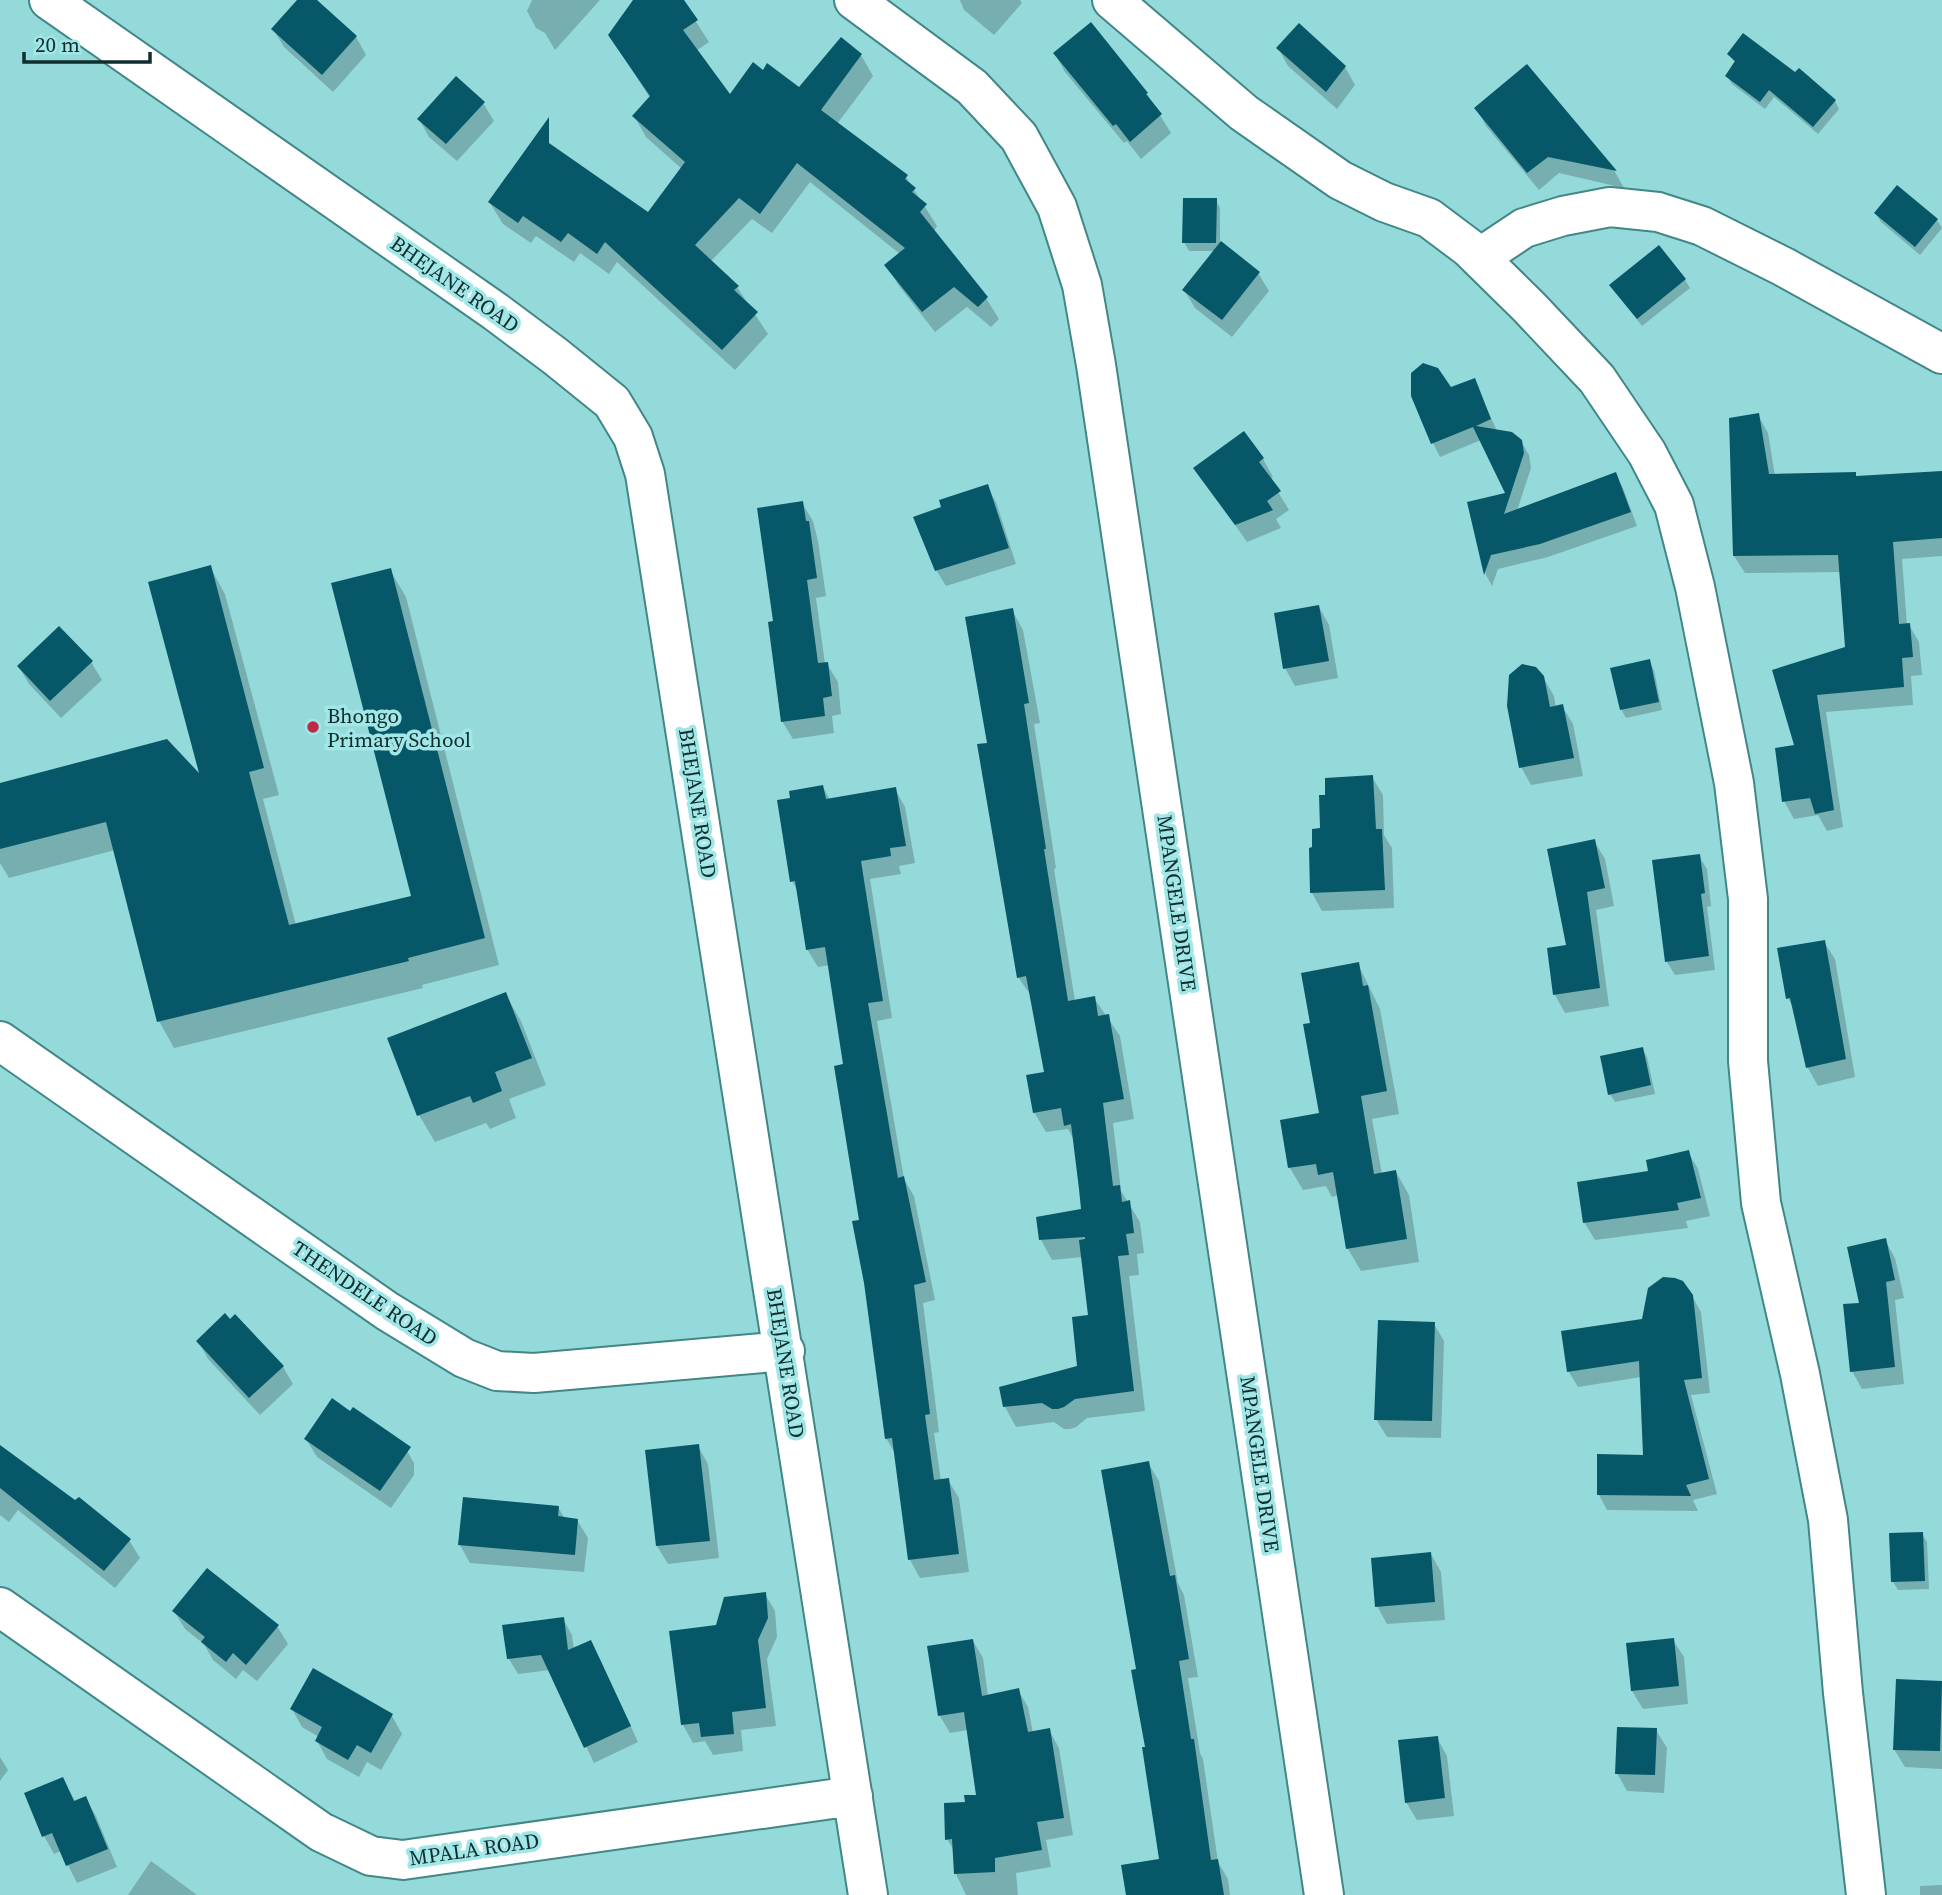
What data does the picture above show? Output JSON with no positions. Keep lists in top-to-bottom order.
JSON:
{
  "streets": {
    "street": [
      "BHEJANE ROAD",
      "MPANGELE DRIVE",
      "THENDELE ROAD",
      "MPALA ROAD"
    ]
  },
  "crossings": [
    ["BHEJANE ROAD", "THENDELE ROAD"],
    ["BHEJANE ROAD", "MPALA ROAD"]
  ],
  "places": ["Bhongo Primary School"],
  "scale_bar": "20 m"
}
